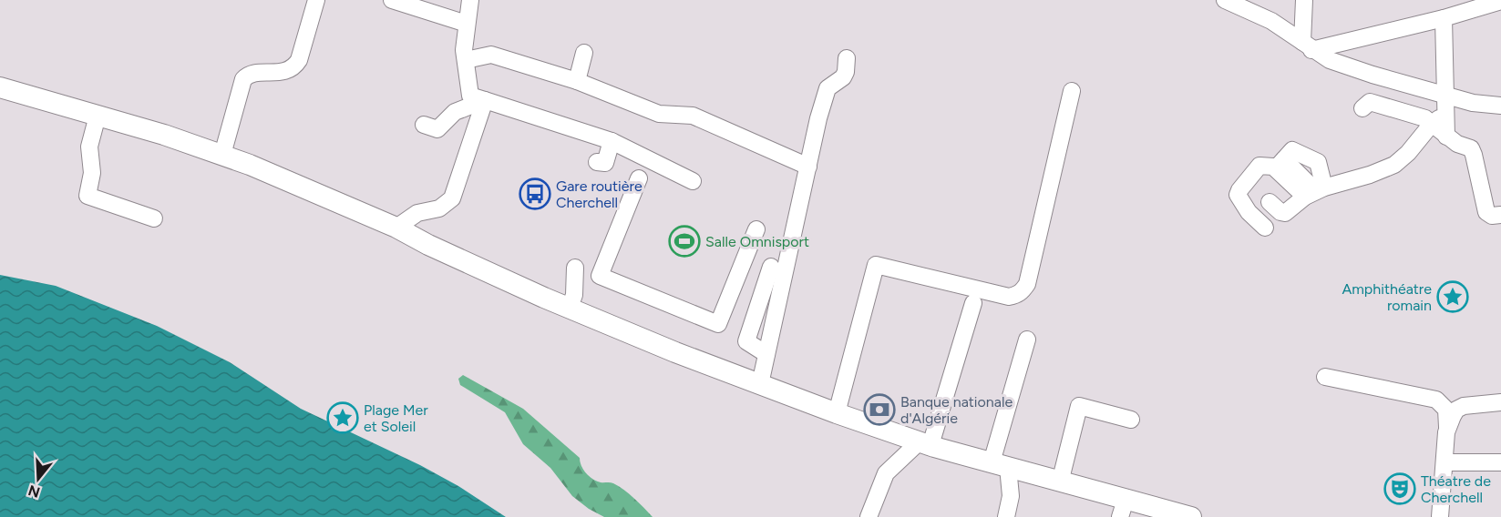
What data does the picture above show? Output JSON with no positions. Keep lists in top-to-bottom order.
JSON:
{
  "places": {
    "bus stop": ["Gare routière Cherchell"],
    "sports": ["Salle Omnisport"],
    "place": ["Amphithéatre romain", "Plage Mer et Soleil"],
    "bank": ["Banque nationale d'Algérie"],
    "theatre": ["Théatre de Cherchell"]
  },
  "north": "bottom"
}
